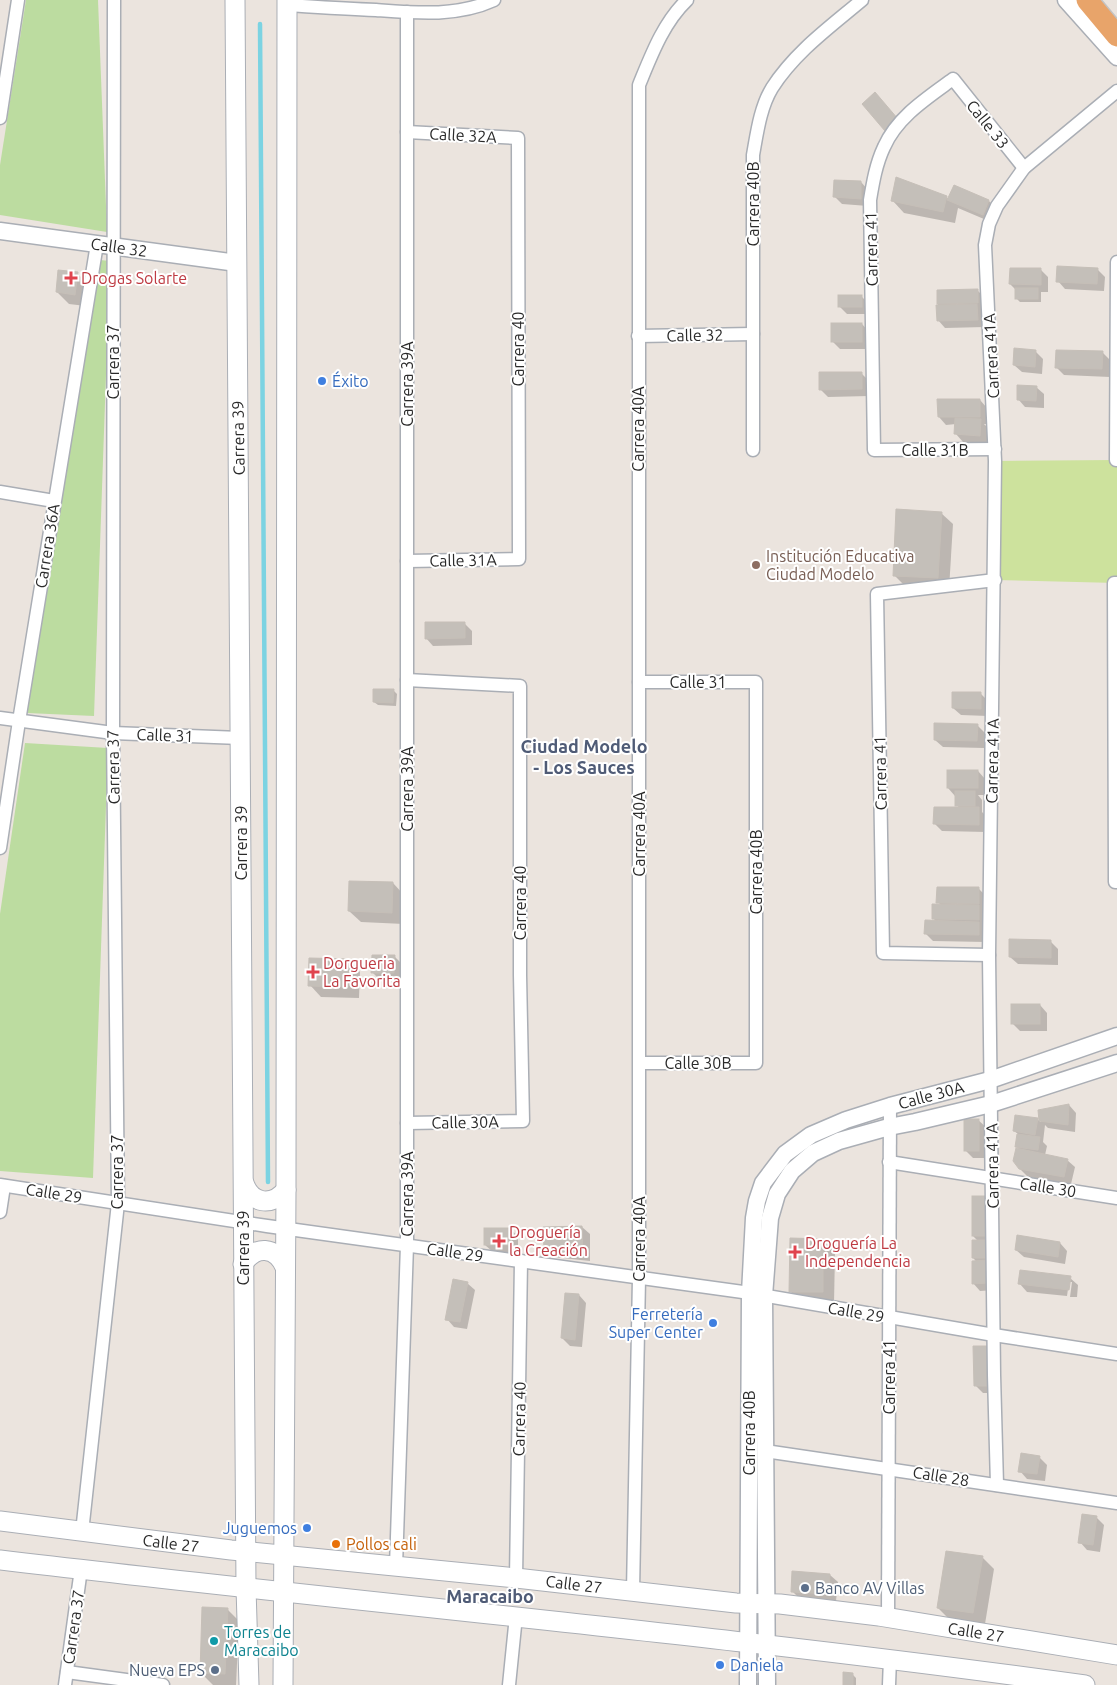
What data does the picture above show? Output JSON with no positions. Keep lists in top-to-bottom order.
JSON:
{
  "streets": {
    "main road": ["Carrera 39", "Calle 27"],
    "street": [
      "Calle 33",
      "Calle 32A",
      "Carrera 40B",
      "Calle 32",
      "Carrera 41",
      "Carrera 40",
      "Carrera 41A",
      "Carrera 37",
      "Carrera 39A",
      "Carrera 40A",
      "Calle 31B",
      "Carrera 36A",
      "Calle 31A",
      "Calle 31",
      "Calle 30B",
      "Calle 30A",
      "Calle 30",
      "Calle 29",
      "Calle 28"
    ]
  },
  "crossings": [
    ["Calle 33", "Carrera 41"],
    ["Calle 33", "Carrera 41A"],
    ["Calle 32A", "Carrera 40"],
    ["Calle 32A", "Carrera 39A"],
    ["Carrera 40B", "Calle 32"],
    ["Carrera 40B", "Calle 31"],
    ["Carrera 40B", "Calle 30B"],
    ["Carrera 40B", "Calle 30A"],
    ["Carrera 40B", "Calle 29"],
    ["Carrera 40B", "Calle 28"],
    ["Carrera 40B", "Calle 27"],
    ["Calle 32", "Carrera 37"],
    ["Calle 32", "Carrera 40A"],
    ["Calle 32", "Carrera 39"],
    ["Calle 32", "Carrera 36A"],
    ["Carrera 41", "Carrera 41A"],
    ["Carrera 41", "Calle 31B"],
    ["Carrera 41", "Calle 30A"],
    ["Carrera 41", "Calle 30"],
    ["Carrera 41", "Calle 29"],
    ["Carrera 41", "Calle 28"],
    ["Carrera 41", "Calle 27"],
    ["Carrera 40", "Carrera 39A"],
    ["Carrera 40", "Calle 31A"],
    ["Carrera 40", "Calle 30A"],
    ["Carrera 40", "Calle 29"],
    ["Carrera 40", "Calle 27"],
    ["Carrera 41A", "Calle 31B"],
    ["Carrera 41A", "Calle 30A"],
    ["Carrera 41A", "Calle 30"],
    ["Carrera 41A", "Calle 29"],
    ["Carrera 41A", "Calle 28"],
    ["Carrera 37", "Carrera 36A"],
    ["Carrera 37", "Calle 31"],
    ["Carrera 37", "Calle 29"],
    ["Carrera 37", "Calle 27"],
    ["Carrera 39A", "Calle 31A"],
    ["Carrera 39A", "Calle 30A"],
    ["Carrera 39A", "Calle 29"],
    ["Carrera 39A", "Calle 27"],
    ["Carrera 40A", "Calle 31"],
    ["Carrera 40A", "Calle 30B"],
    ["Carrera 40A", "Calle 29"],
    ["Carrera 40A", "Calle 27"],
    ["Carrera 39", "Calle 31"],
    ["Carrera 39", "Calle 29"],
    ["Carrera 39", "Calle 27"],
    ["Carrera 36A", "Calle 31"]
  ],
  "districts": ["Ciudad Modelo - Los Sauces", "Maracaibo"],
  "places": {
    "health": [
      "Drogas Solarte",
      "Dorgueria La Favorita",
      "Droguería la Creación",
      "Droguería La Independencia"
    ],
    "other": [
      "Éxito",
      "Institución Educativa Ciudad Modelo",
      "Ferretería Super Center",
      "Juguemos",
      "Pollos cali",
      "Banco AV Villas",
      "Torres de Maracaibo",
      "Daniela",
      "Nueva EPS"
    ]
  }
}
